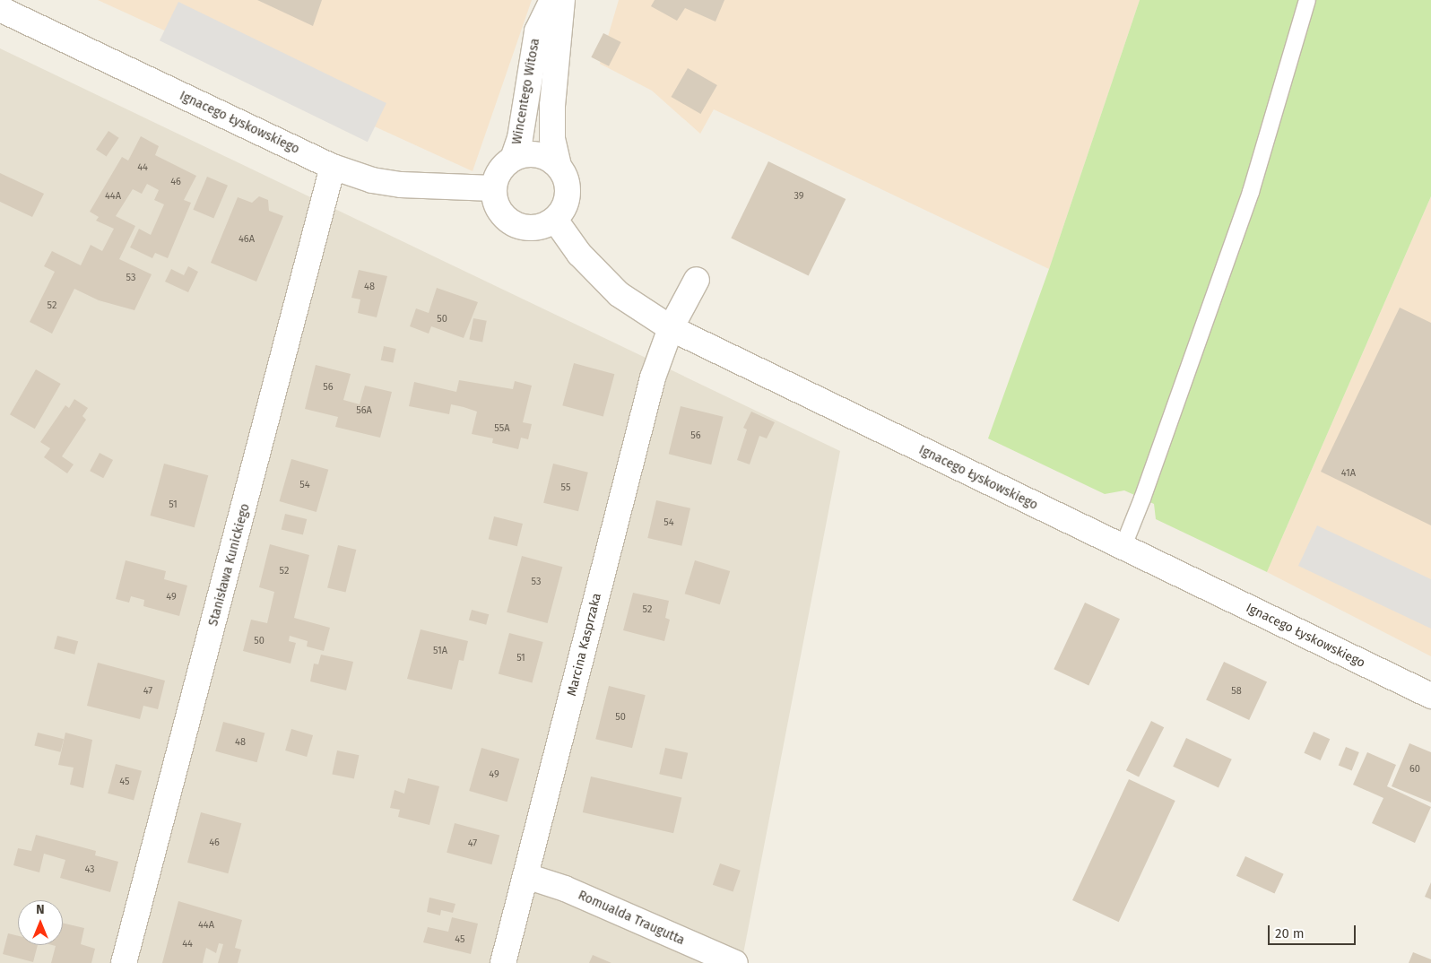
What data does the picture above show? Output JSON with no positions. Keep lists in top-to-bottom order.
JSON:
{
  "streets": {
    "street": [
      "Wincentego Witosa",
      "Ignacego Łyskowskiego",
      "Stanisława Kunickiego",
      "Marcina Kasprzaka",
      "Romualda Traugutta"
    ]
  },
  "crossings": [
    ["Wincentego Witosa", "Ignacego Łyskowskiego"],
    ["Ignacego Łyskowskiego", "Stanisława Kunickiego"],
    ["Ignacego Łyskowskiego", "Marcina Kasprzaka"],
    ["Marcina Kasprzaka", "Romualda Traugutta"]
  ],
  "house_numbers": [
    "44",
    "46",
    "44A",
    "39",
    "46A",
    "53",
    "48",
    "52",
    "50",
    "56",
    "56A",
    "55A",
    "56",
    "41A",
    "54",
    "55",
    "51",
    "54",
    "52",
    "53",
    "49",
    "52",
    "50",
    "51A",
    "51",
    "47",
    "58",
    "50",
    "48",
    "60",
    "49",
    "45",
    "46",
    "47",
    "43",
    "44A",
    "45",
    "44"
  ],
  "scale_bar": "20 m",
  "north": "top"
}
